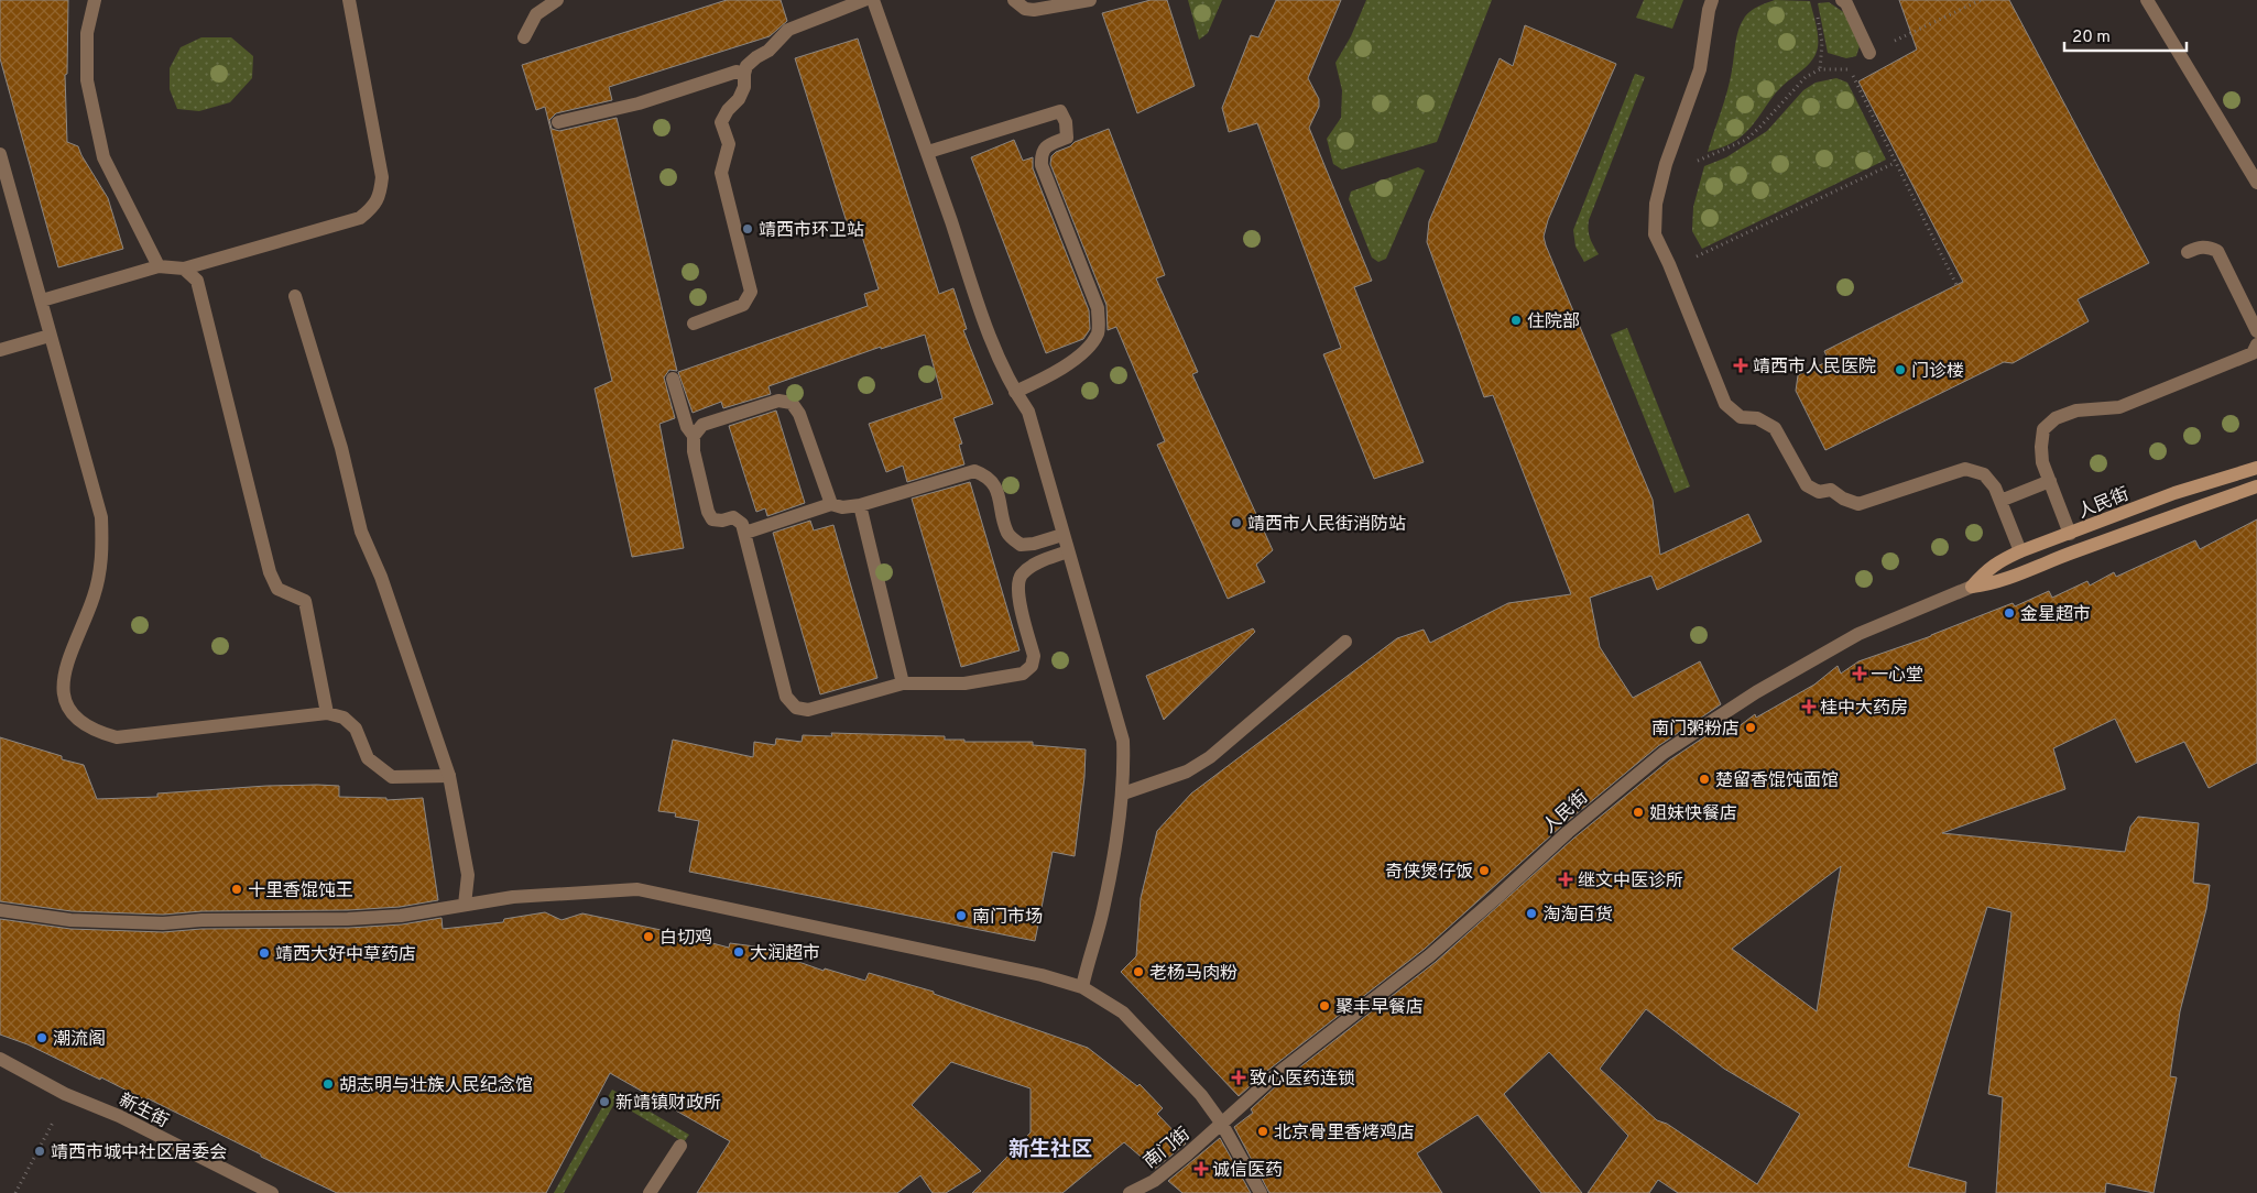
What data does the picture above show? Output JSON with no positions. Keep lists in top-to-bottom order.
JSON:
{
  "streets": {
    "main road": ["人民街"],
    "street": ["新生街", "南门街"]
  },
  "crossings": [
    ["人民街", "南门街"]
  ],
  "districts": ["新生社区"],
  "places": {
    "other": [
      "靖西市环卫站",
      "住院部",
      "门诊楼",
      "靖西市人民街消防站",
      "金星超市",
      "南门粥粉店",
      "楚留香馄饨面馆",
      "姐妹快餐店",
      "奇侠煲仔饭",
      "十里香馄饨王",
      "淘淘百货",
      "南门市场",
      "白切鸡",
      "大润超市",
      "靖西大好中草药店",
      "老杨马肉粉",
      "聚丰早餐店",
      "潮流阁",
      "胡志明与壮族人民纪念馆",
      "新靖镇财政所",
      "北京骨里香烤鸡店",
      "靖西市城中社区居委会"
    ],
    "health": [
      "靖西市人民医院",
      "一心堂",
      "桂中大药房",
      "继文中医诊所",
      "致心医药连锁",
      "诚信医药"
    ]
  },
  "scale_bar": "20 m"
}
